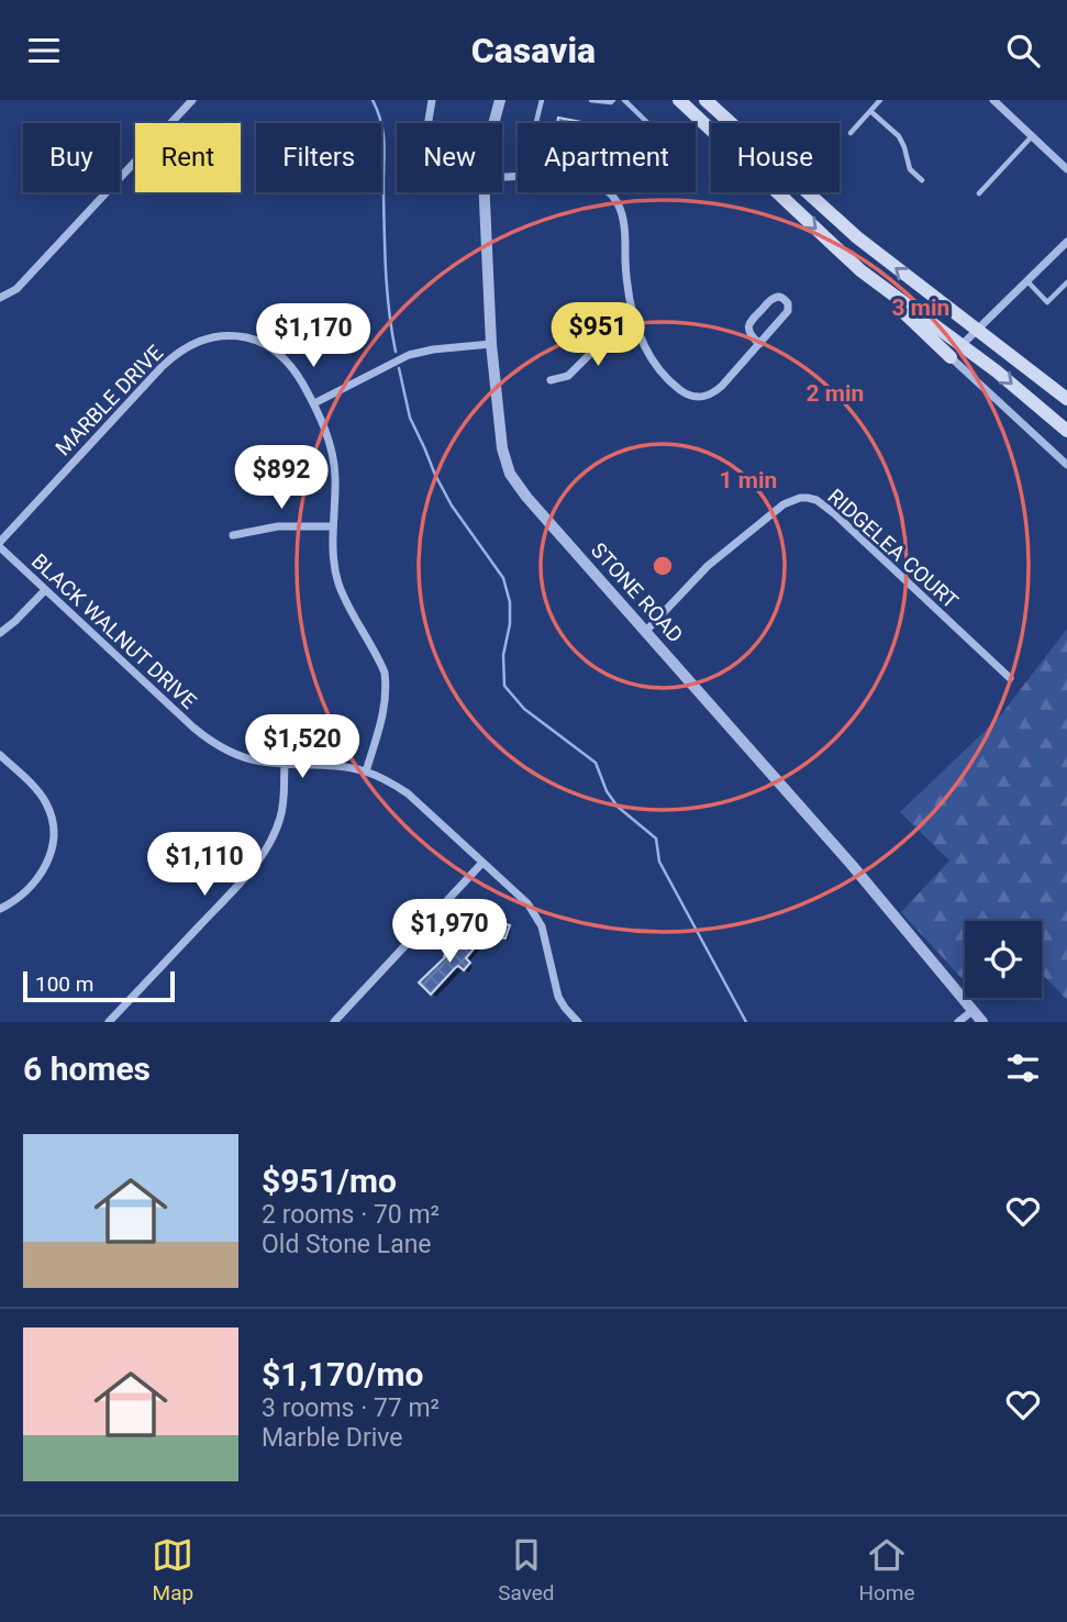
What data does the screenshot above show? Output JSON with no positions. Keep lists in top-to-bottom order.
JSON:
{
  "streets": {
    "street": [
      "MARBLE DRIVE",
      "RIDGELEA COURT",
      "STONE ROAD",
      "BLACK WALNUT DRIVE"
    ]
  },
  "crossings": [
    ["MARBLE DRIVE", "BLACK WALNUT DRIVE"],
    ["RIDGELEA COURT", "STONE ROAD"]
  ],
  "scale_bar": "100 m",
  "page": {
    "header": "Casavia",
    "chip": [
      "Buy",
      "Rent",
      "Filters",
      "New",
      "Apartment",
      "House"
    ],
    "price": [
      "$951",
      "$1,170",
      "$892",
      "$1,520",
      "$1,110",
      "$1,970"
    ],
    "scale": "100 m",
    "heading": "6 homes",
    "list": [
      {
        "name": "$951/mo",
        "note": "2 rooms · 70 m² · Old Stone Lane"
      },
      {
        "name": "$1,170/mo",
        "note": "3 rooms · 77 m² · Marble Drive"
      }
    ],
    "tabs": ["Map", "Saved", "Home"]
  },
  "rings": ["3 min", "2 min", "1 min"]
}
